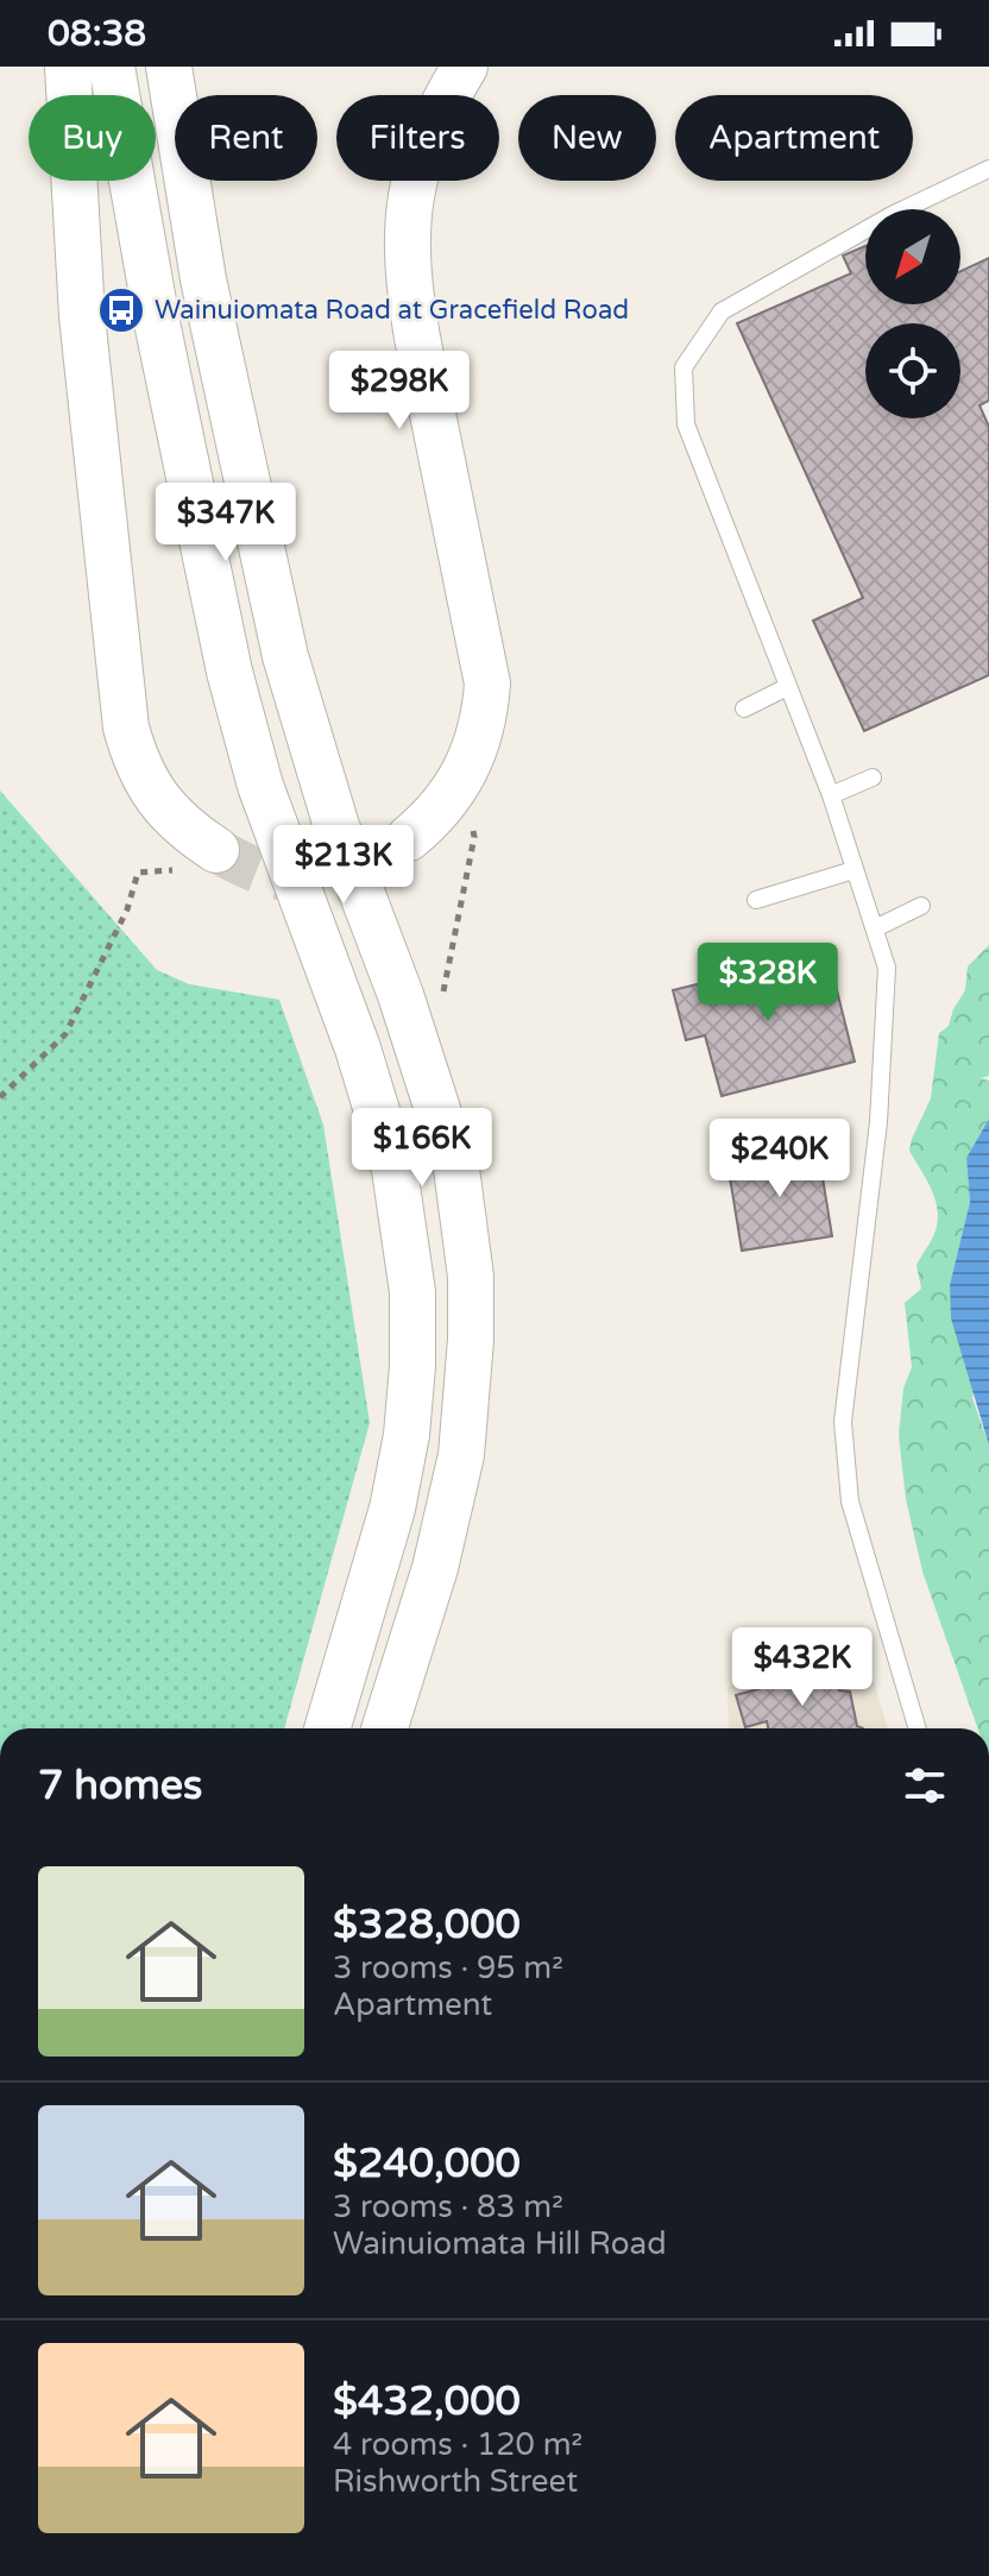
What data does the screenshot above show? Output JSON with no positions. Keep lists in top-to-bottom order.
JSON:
{
  "places": {
    "bus stop": ["Wainuiomata Road at Gracefield Road"]
  },
  "north": "bottom left",
  "page": {
    "status": "08:38",
    "chip": [
      "Buy",
      "Rent",
      "Filters",
      "New",
      "Apartment"
    ],
    "price": [
      "$298K",
      "$347K",
      "$213K",
      "$328K",
      "$166K",
      "$240K",
      "$432K"
    ],
    "heading": "7 homes",
    "list": [
      {
        "name": "$328,000",
        "note": "3 rooms · 95 m² · Apartment"
      },
      {
        "name": "$240,000",
        "note": "3 rooms · 83 m² · Wainuiomata Hill Road"
      },
      {
        "name": "$432,000",
        "note": "4 rooms · 120 m² · Rishworth Street"
      }
    ]
  }
}
